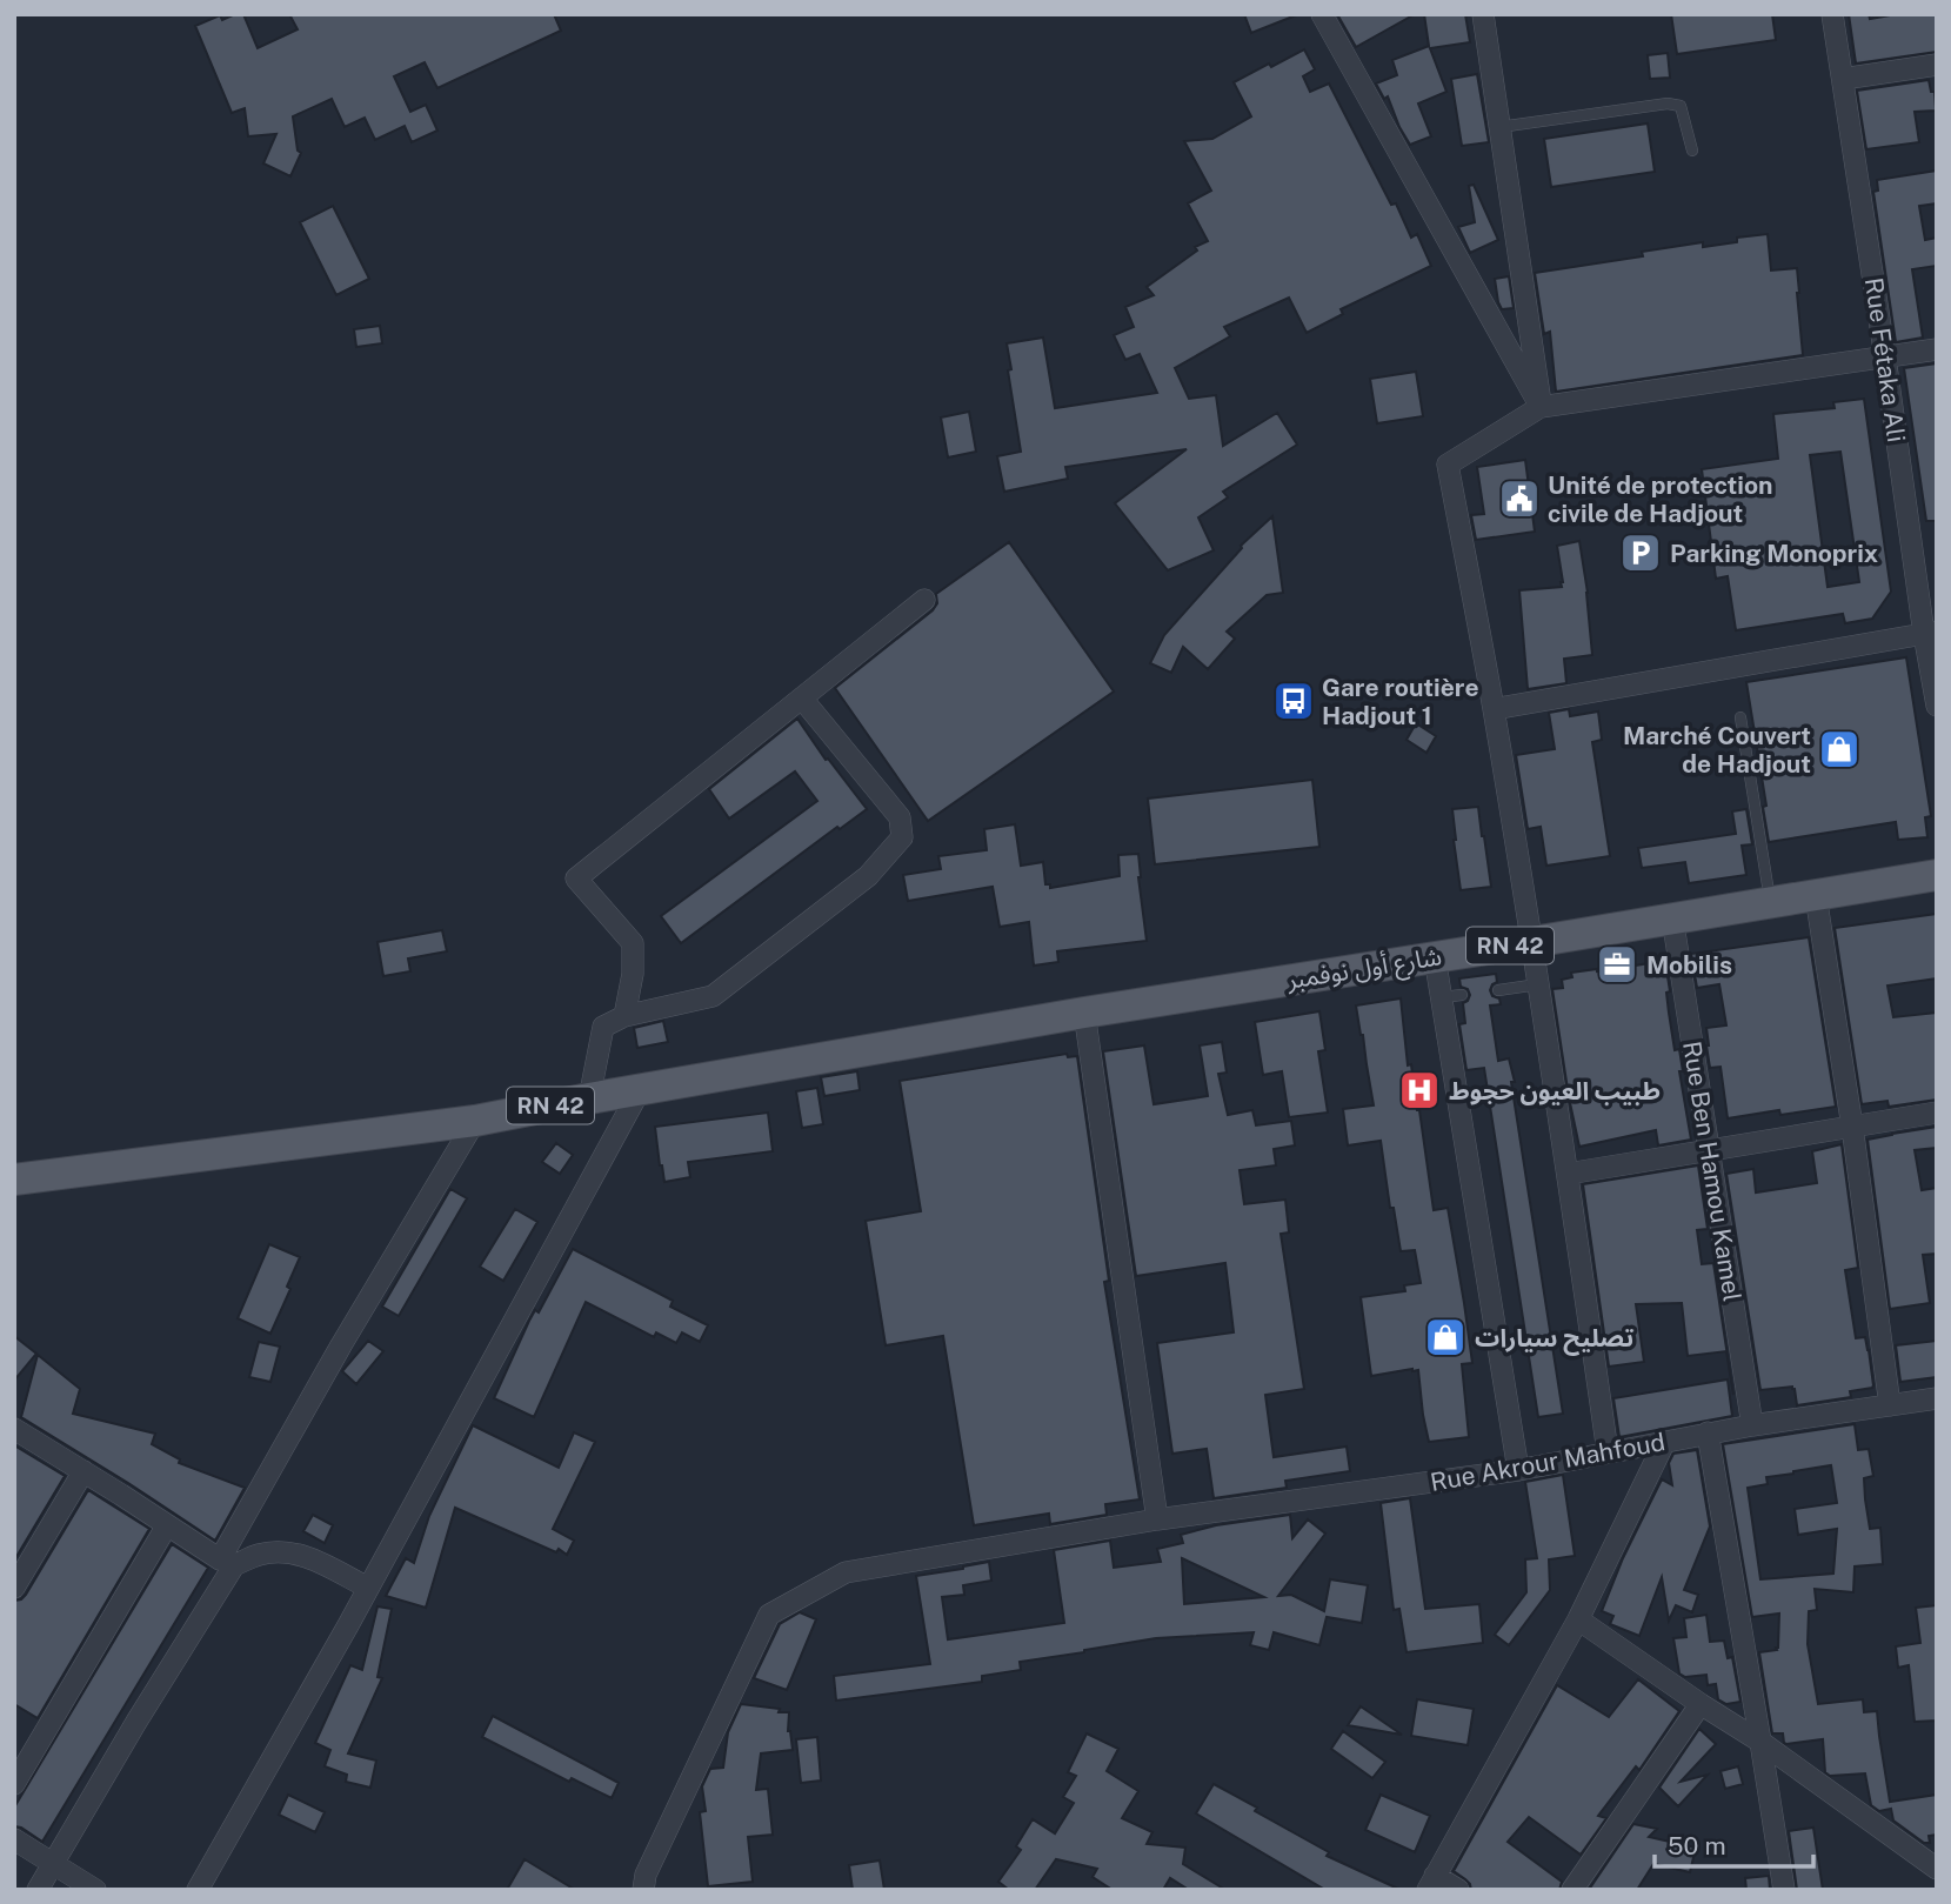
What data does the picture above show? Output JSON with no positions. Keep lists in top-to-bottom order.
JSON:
{
  "streets": {
    "main road": ["RN 42", "شارع أول نوفمبر"],
    "street": ["Rue Fétaka Ali", "Rue Ben Hamou Kamel", "Rue Akrour Mahfoud"]
  },
  "crossings": [
    ["RN 42", "شارع أول نوفمبر"],
    ["شارع أول نوفمبر", "Rue Ben Hamou Kamel"],
    ["Rue Ben Hamou Kamel", "Rue Akrour Mahfoud"]
  ],
  "places": {
    "public building": ["Unité de protection civile de Hadjout"],
    "parking": ["Parking Monoprix"],
    "bus stop": ["Gare routière Hadjout 1"],
    "shop": ["Marché Couvert de Hadjout", "تصليح سيارات"],
    "office": ["Mobilis"],
    "hospital": ["طبيب العيون حجوط"]
  },
  "scale_bar": "50 m"
}
